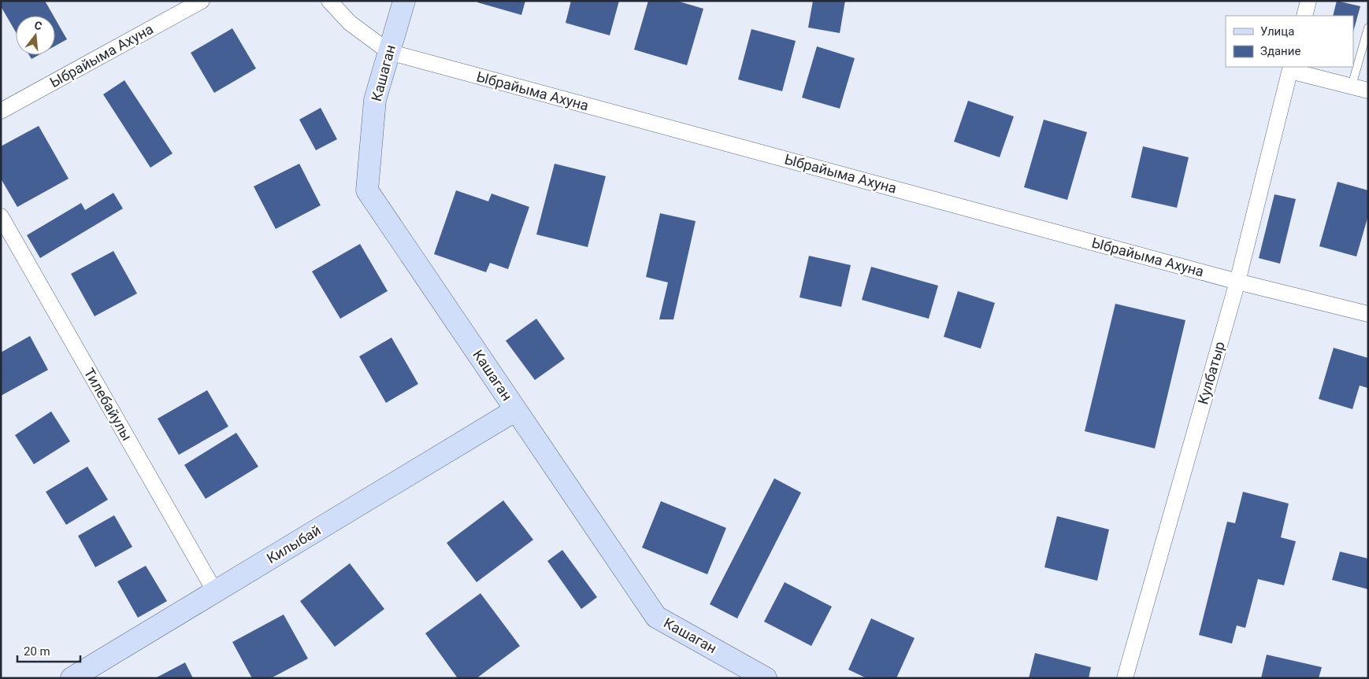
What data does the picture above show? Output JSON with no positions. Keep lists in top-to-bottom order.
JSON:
{
  "streets": {
    "street": [
      "Ыбрайыма Ахуна",
      "Кашаган",
      "Кулбатыр",
      "Тилебайулы",
      "Килыбай"
    ]
  },
  "crossings": [
    ["Ыбрайыма Ахуна", "Кашаган"],
    ["Ыбрайыма Ахуна", "Кулбатыр"],
    ["Кашаган", "Килыбай"],
    ["Тилебайулы", "Килыбай"]
  ],
  "legend": ["Улица", "Здание"],
  "scale_bar": "20 m",
  "north": "top"
}
